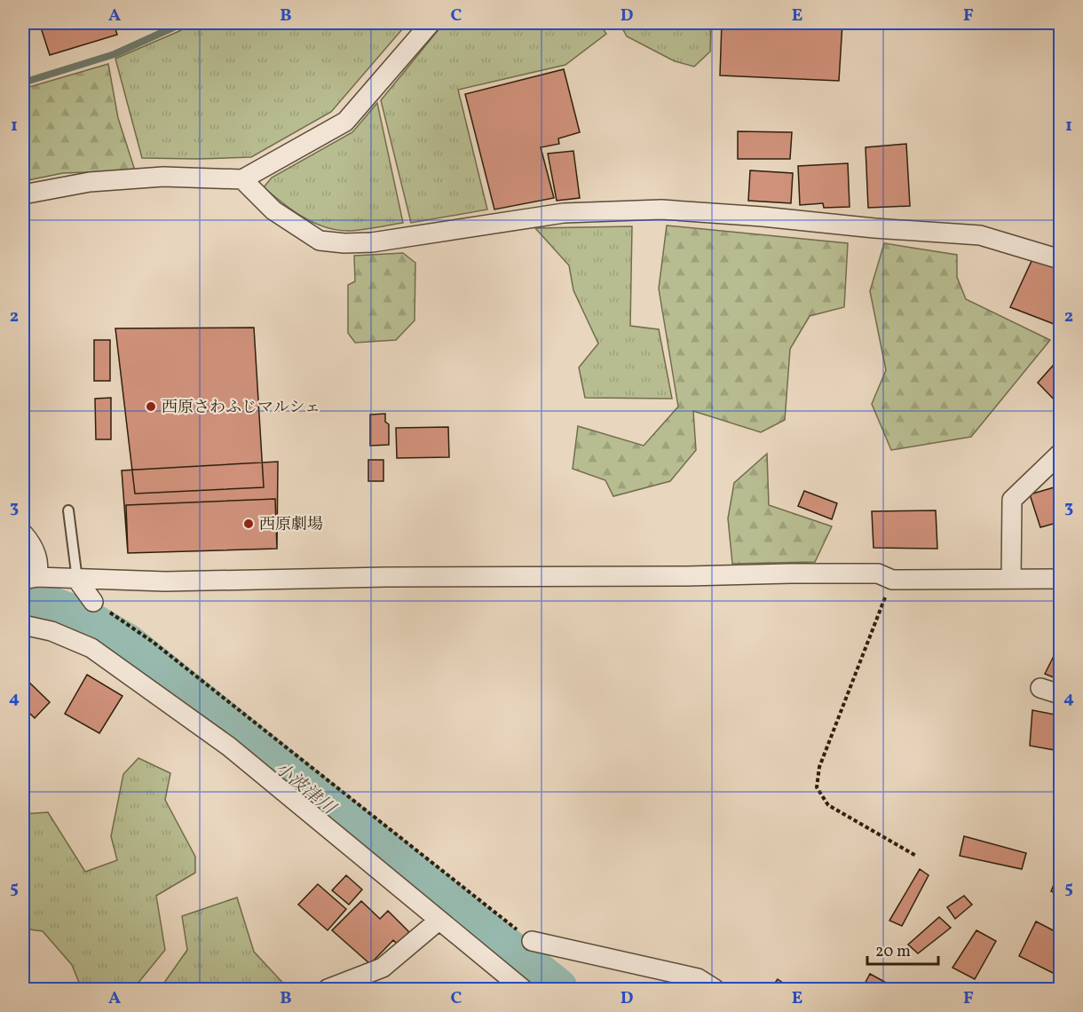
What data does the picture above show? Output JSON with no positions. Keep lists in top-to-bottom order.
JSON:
{
  "water": ["小波津川"],
  "places": ["西原さわふじマルシェ", "西原劇場"],
  "scale_bar": "20 m",
  "grid": {
    "columns": [
      "A",
      "B",
      "C",
      "D",
      "E",
      "F"
    ],
    "rows": [
      "1",
      "2",
      "3",
      "4",
      "5"
    ]
  }
}
